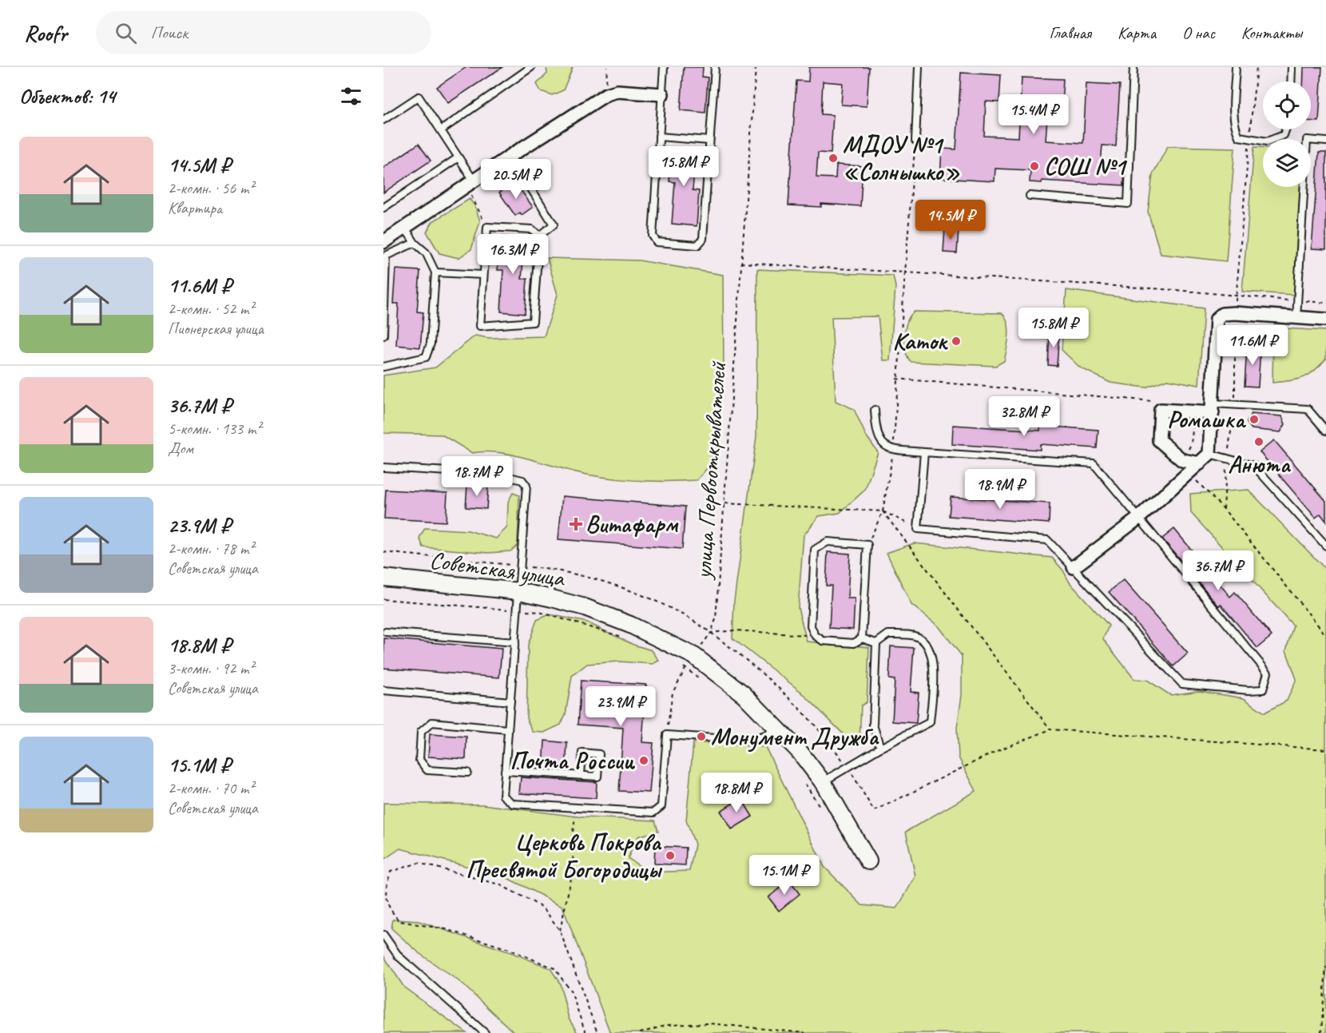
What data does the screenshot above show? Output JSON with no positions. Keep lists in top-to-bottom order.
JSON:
{
  "streets": {
    "street": ["Советская улица"],
    "path": ["улица Первооткрывателей"]
  },
  "places": {
    "other": [
      "МДОУ №1 «Солнышко»",
      "СОШ №1",
      "Каток",
      "Ромашка",
      "Анюта",
      "Монумент Дружба",
      "Почта России",
      "Церковь Покрова Пресвятой Богородицы"
    ],
    "health": ["Витафарм"]
  },
  "page": {
    "header": "Roofr",
    "search": "Поиск",
    "nav": [
      "Главная",
      "Карта",
      "О нас",
      "Контакты"
    ],
    "heading": "Объектов: 14",
    "price": [
      "15.4M ₽",
      "15.8M ₽",
      "20.5M ₽",
      "14.5M ₽",
      "16.3M ₽",
      "15.8M ₽",
      "11.6M ₽",
      "32.8M ₽",
      "18.7M ₽",
      "18.9M ₽",
      "36.7M ₽",
      "23.9M ₽",
      "18.8M ₽",
      "15.1M ₽"
    ],
    "list": [
      {
        "name": "14.5M ₽",
        "note": "2-комн. · 56 m² · Квартира"
      },
      {
        "name": "11.6M ₽",
        "note": "2-комн. · 52 m² · Пионерская улица"
      },
      {
        "name": "36.7M ₽",
        "note": "5-комн. · 133 m² · Дом"
      },
      {
        "name": "23.9M ₽",
        "note": "2-комн. · 78 m² · Советская улица"
      },
      {
        "name": "18.8M ₽",
        "note": "3-комн. · 92 m² · Советская улица"
      },
      {
        "name": "15.1M ₽",
        "note": "2-комн. · 70 m² · Советская улица"
      }
    ]
  }
}
